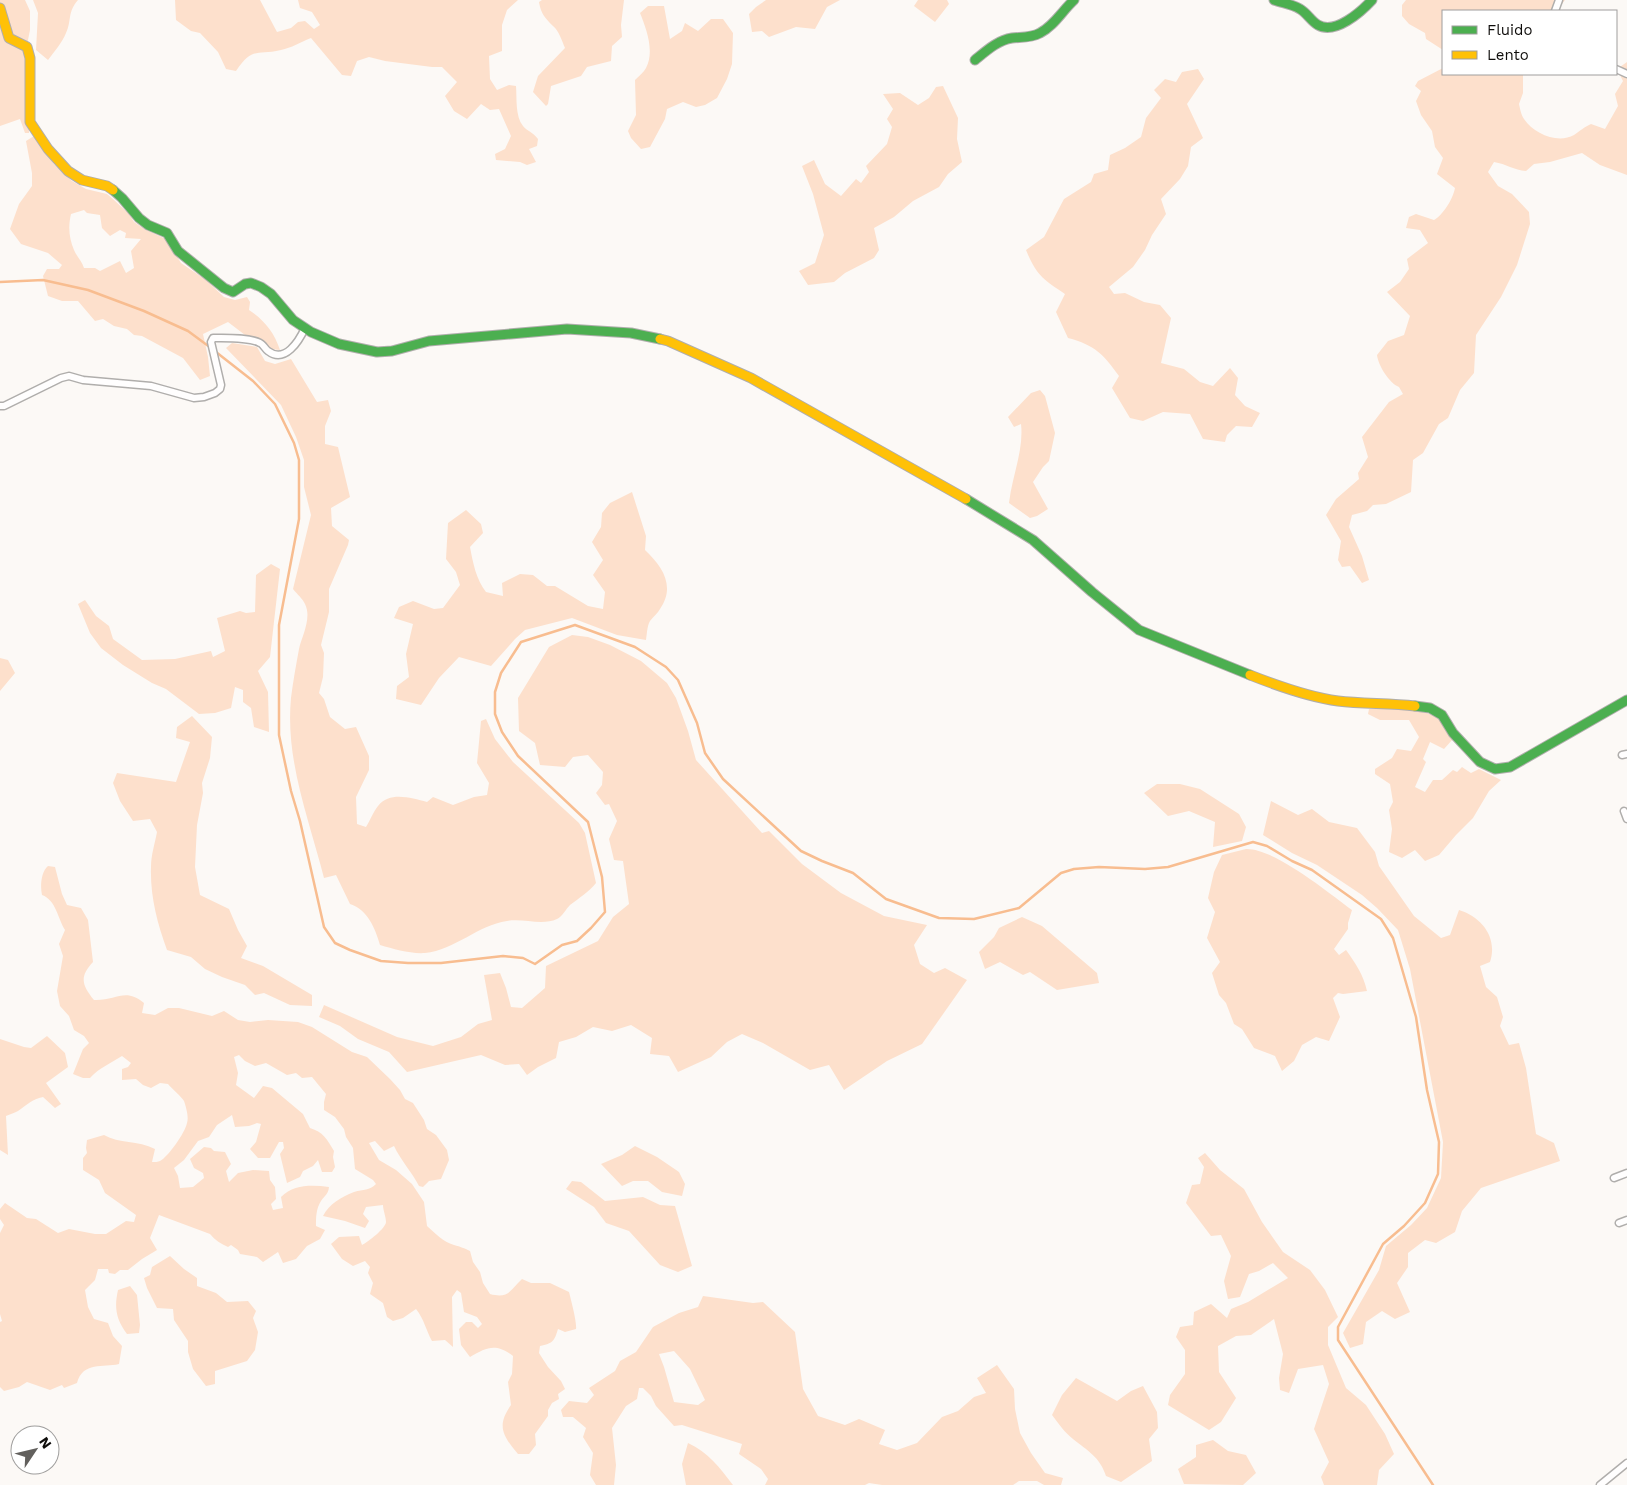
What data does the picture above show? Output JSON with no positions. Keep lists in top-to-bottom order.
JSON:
{
  "legend": ["Fluido", "Lento"],
  "north": "top right"
}
